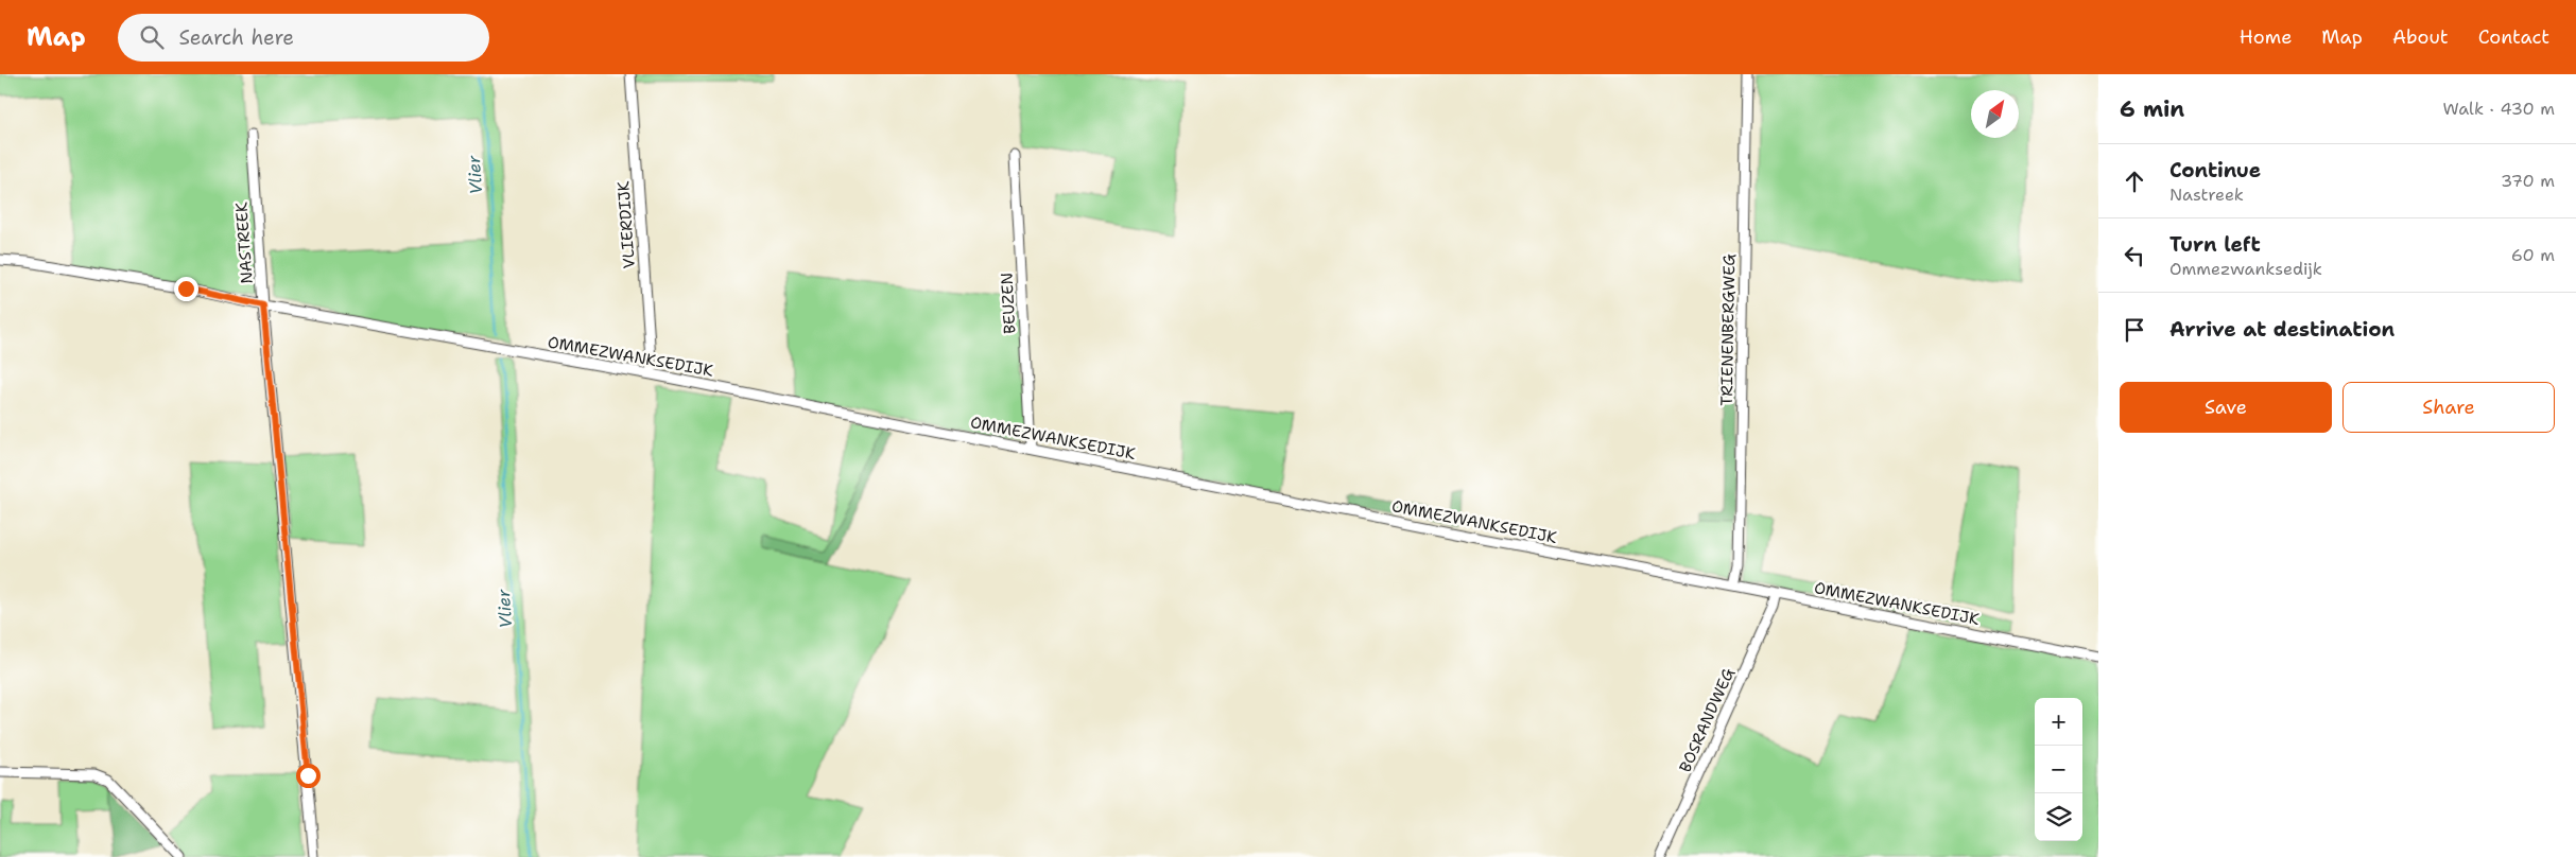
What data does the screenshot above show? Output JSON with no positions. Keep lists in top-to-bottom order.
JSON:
{
  "streets": {
    "street": [
      "VLIERDIJK",
      "NASTREEK",
      "BEUZEN",
      "TRIENENBERGWEG",
      "OMMEZWANKSEDIJK",
      "BOSRANDWEG"
    ]
  },
  "crossings": [
    ["VLIERDIJK", "OMMEZWANKSEDIJK"],
    ["NASTREEK", "OMMEZWANKSEDIJK"],
    ["BEUZEN", "OMMEZWANKSEDIJK"],
    ["TRIENENBERGWEG", "OMMEZWANKSEDIJK"],
    ["OMMEZWANKSEDIJK", "BOSRANDWEG"]
  ],
  "water": ["Vlier"],
  "north": "top right",
  "page": {
    "header": "Map",
    "search": "Search here",
    "nav": [
      "Home",
      "Map",
      "About",
      "Contact"
    ],
    "heading": ["6 min", "Walk · 430 m"],
    "list": [
      ["Continue", "Nastreek", "370 m"],
      ["Turn left", "Ommezwanksedijk", "60 m"],
      "Arrive at destination"
    ],
    "buttons": ["Save", "Share"],
    "map_buttons": ["+", "−"]
  }
}
